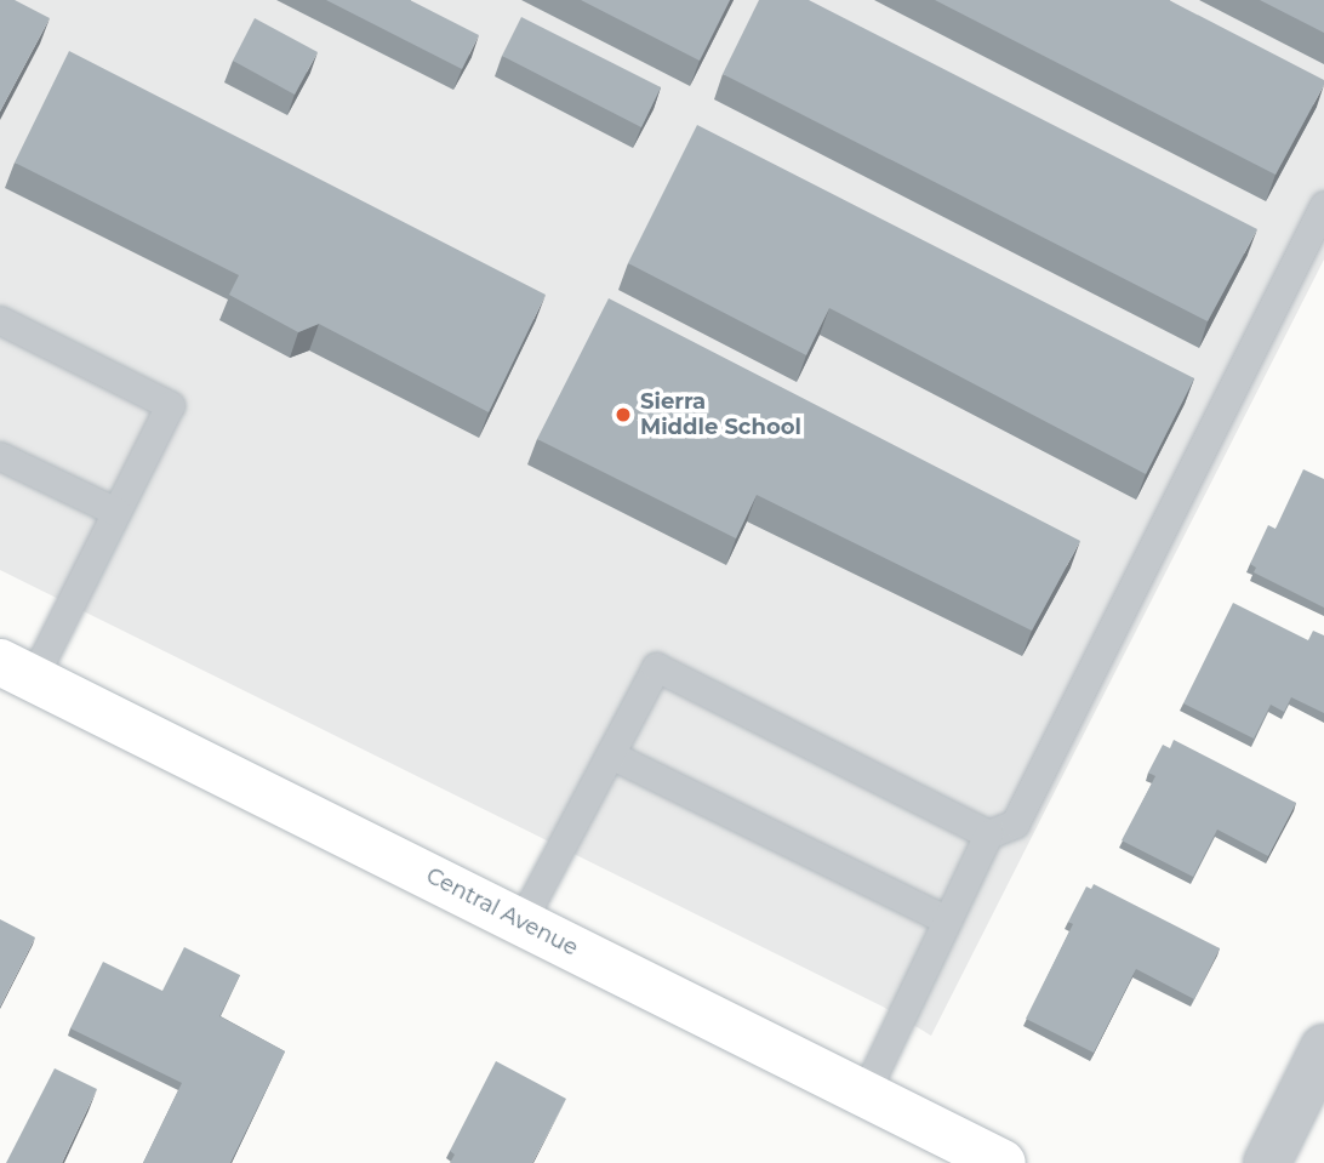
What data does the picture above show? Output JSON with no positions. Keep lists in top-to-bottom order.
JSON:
{
  "streets": {
    "main road": ["Central Avenue"]
  },
  "places": ["Sierra Middle School"]
}
